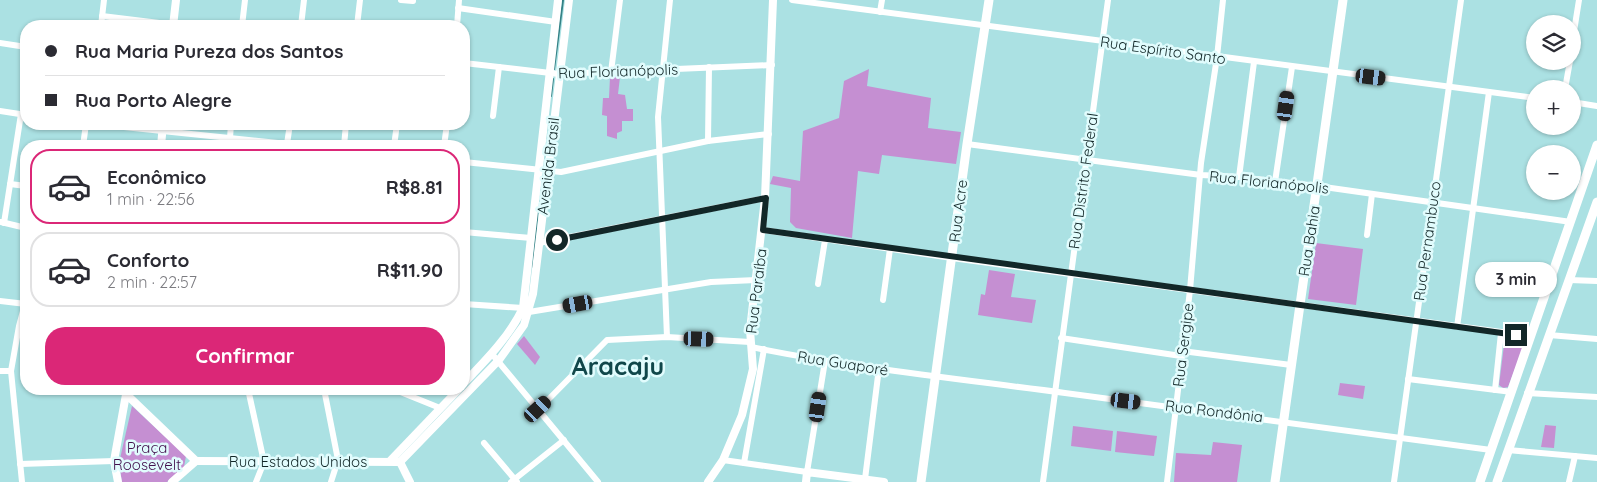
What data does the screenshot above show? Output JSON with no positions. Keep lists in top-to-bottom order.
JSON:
{
  "streets": {
    "main road": ["Rua Acre", "Rua Bahia"],
    "street": [
      "Rua Espírito Santo",
      "Rua Florianópolis",
      "Avenida Brasil",
      "Rua Distrito Federal",
      "Rua Pernambuco",
      "Rua Paraíba",
      "Rua Sergipe",
      "Rua Guaporé",
      "Rua Rondônia",
      "Rua Estados Unidos"
    ]
  },
  "crossings": [
    ["Rua Espírito Santo", "Rua Distrito Federal"],
    ["Rua Espírito Santo", "Rua Acre"],
    ["Rua Espírito Santo", "Rua Bahia"],
    ["Rua Espírito Santo", "Rua Pernambuco"],
    ["Rua Espírito Santo", "Rua Sergipe"],
    ["Rua Florianópolis", "Avenida Brasil"],
    ["Rua Florianópolis", "Rua Distrito Federal"],
    ["Rua Florianópolis", "Rua Acre"],
    ["Rua Florianópolis", "Rua Bahia"],
    ["Rua Florianópolis", "Rua Pernambuco"],
    ["Rua Florianópolis", "Rua Paraíba"],
    ["Rua Florianópolis", "Rua Sergipe"],
    ["Avenida Brasil", "Rua Estados Unidos"],
    ["Rua Distrito Federal", "Rua Rondônia"],
    ["Rua Acre", "Rua Guaporé"],
    ["Rua Acre", "Rua Rondônia"],
    ["Rua Bahia", "Rua Rondônia"],
    ["Rua Pernambuco", "Rua Rondônia"],
    ["Rua Paraíba", "Rua Guaporé"],
    ["Rua Sergipe", "Rua Rondônia"],
    ["Rua Guaporé", "Rua Rondônia"]
  ],
  "districts": ["Aracaju"],
  "parks": ["Praça Roosevelt"],
  "page": {
    "map_buttons": ["+", "−"],
    "banner": ["Rua Maria Pureza dos Santos", "Rua Porto Alegre"],
    "list": [
      {
        "name": "Econômico",
        "note": "1 min · 22:56",
        "value": "R$8.81"
      },
      {
        "name": "Conforto",
        "note": "2 min · 22:57",
        "value": "R$11.90"
      }
    ],
    "bubble": "3 min",
    "buttons": "Confirmar"
  }
}
